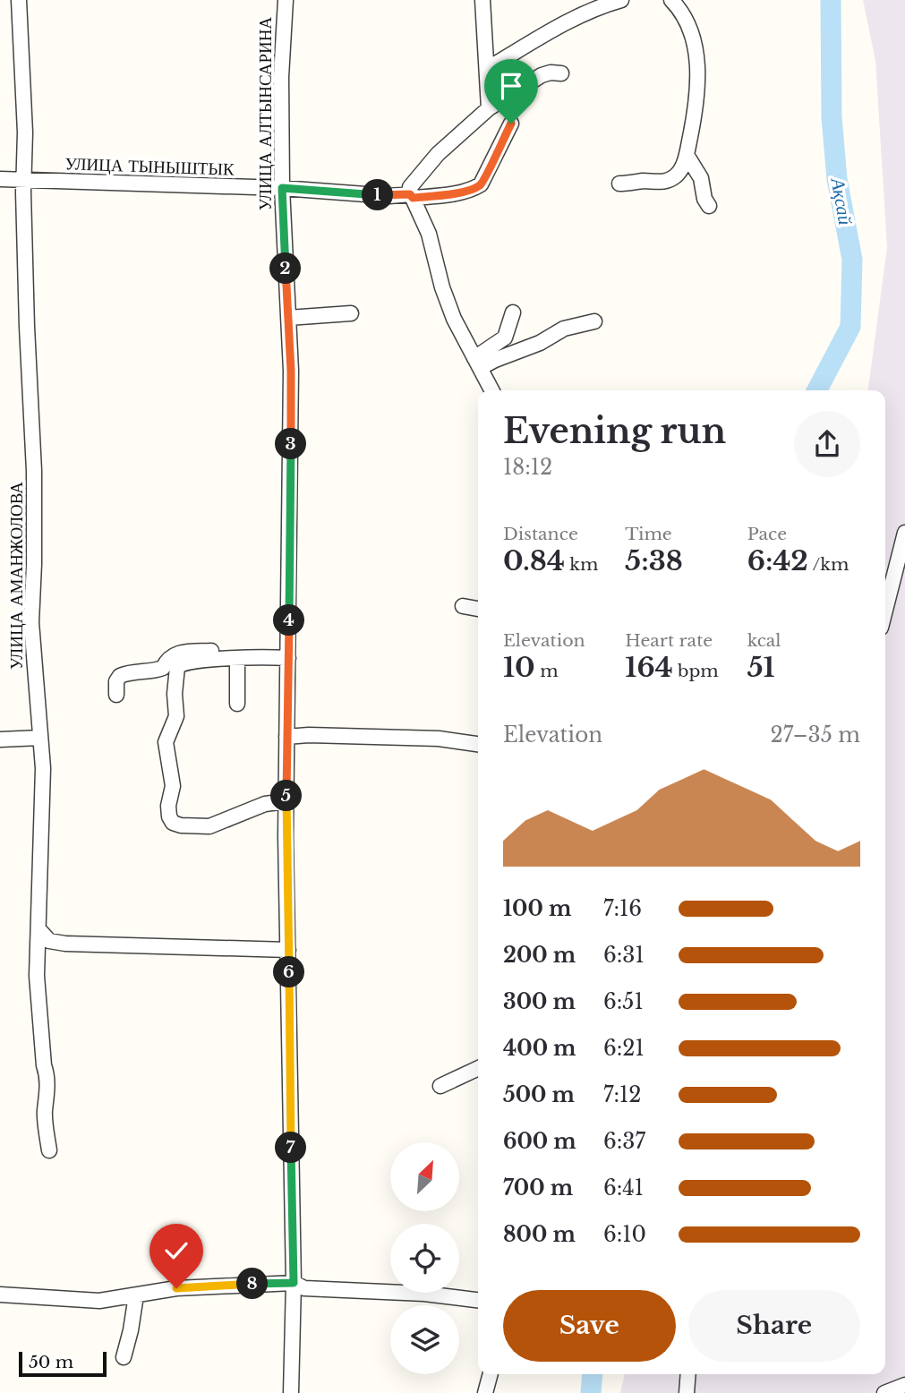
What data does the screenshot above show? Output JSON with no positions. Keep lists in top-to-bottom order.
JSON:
{
  "streets": {
    "street": ["УЛИЦА АЛТЫНСАРИНА", "УЛИЦА ТЫНЫШТЫК", "УЛИЦА АМАНЖОЛОВА"]
  },
  "crossings": [
    ["УЛИЦА АЛТЫНСАРИНА", "УЛИЦА ТЫНЫШТЫК"],
    ["УЛИЦА ТЫНЫШТЫК", "УЛИЦА АМАНЖОЛОВА"]
  ],
  "water": ["Ақсай"],
  "scale_bar": "50 m",
  "north": "top right",
  "page": {
    "pins": [
      "1",
      "2",
      "3",
      "4",
      "5",
      "6",
      "7",
      "8"
    ],
    "heading": ["Evening run", "18:12"],
    "stats": [
      ["Distance", "0.84 km"],
      ["Time", "5:38"],
      ["Pace", "6:42 /km"],
      ["Elevation", "10 m"],
      ["Heart rate", "164 bpm"],
      ["kcal", "51"]
    ],
    "chart": ["Elevation", "27–35 m"],
    "list": [
      {
        "name": "100 m",
        "note": "7:16"
      },
      {
        "name": "200 m",
        "note": "6:31"
      },
      {
        "name": "300 m",
        "note": "6:51"
      },
      {
        "name": "400 m",
        "note": "6:21"
      },
      {
        "name": "500 m",
        "note": "7:12"
      },
      {
        "name": "600 m",
        "note": "6:37"
      },
      {
        "name": "700 m",
        "note": "6:41"
      },
      {
        "name": "800 m",
        "note": "6:10"
      }
    ],
    "buttons": ["Save", "Share"],
    "scale": "50 m"
  }
}
